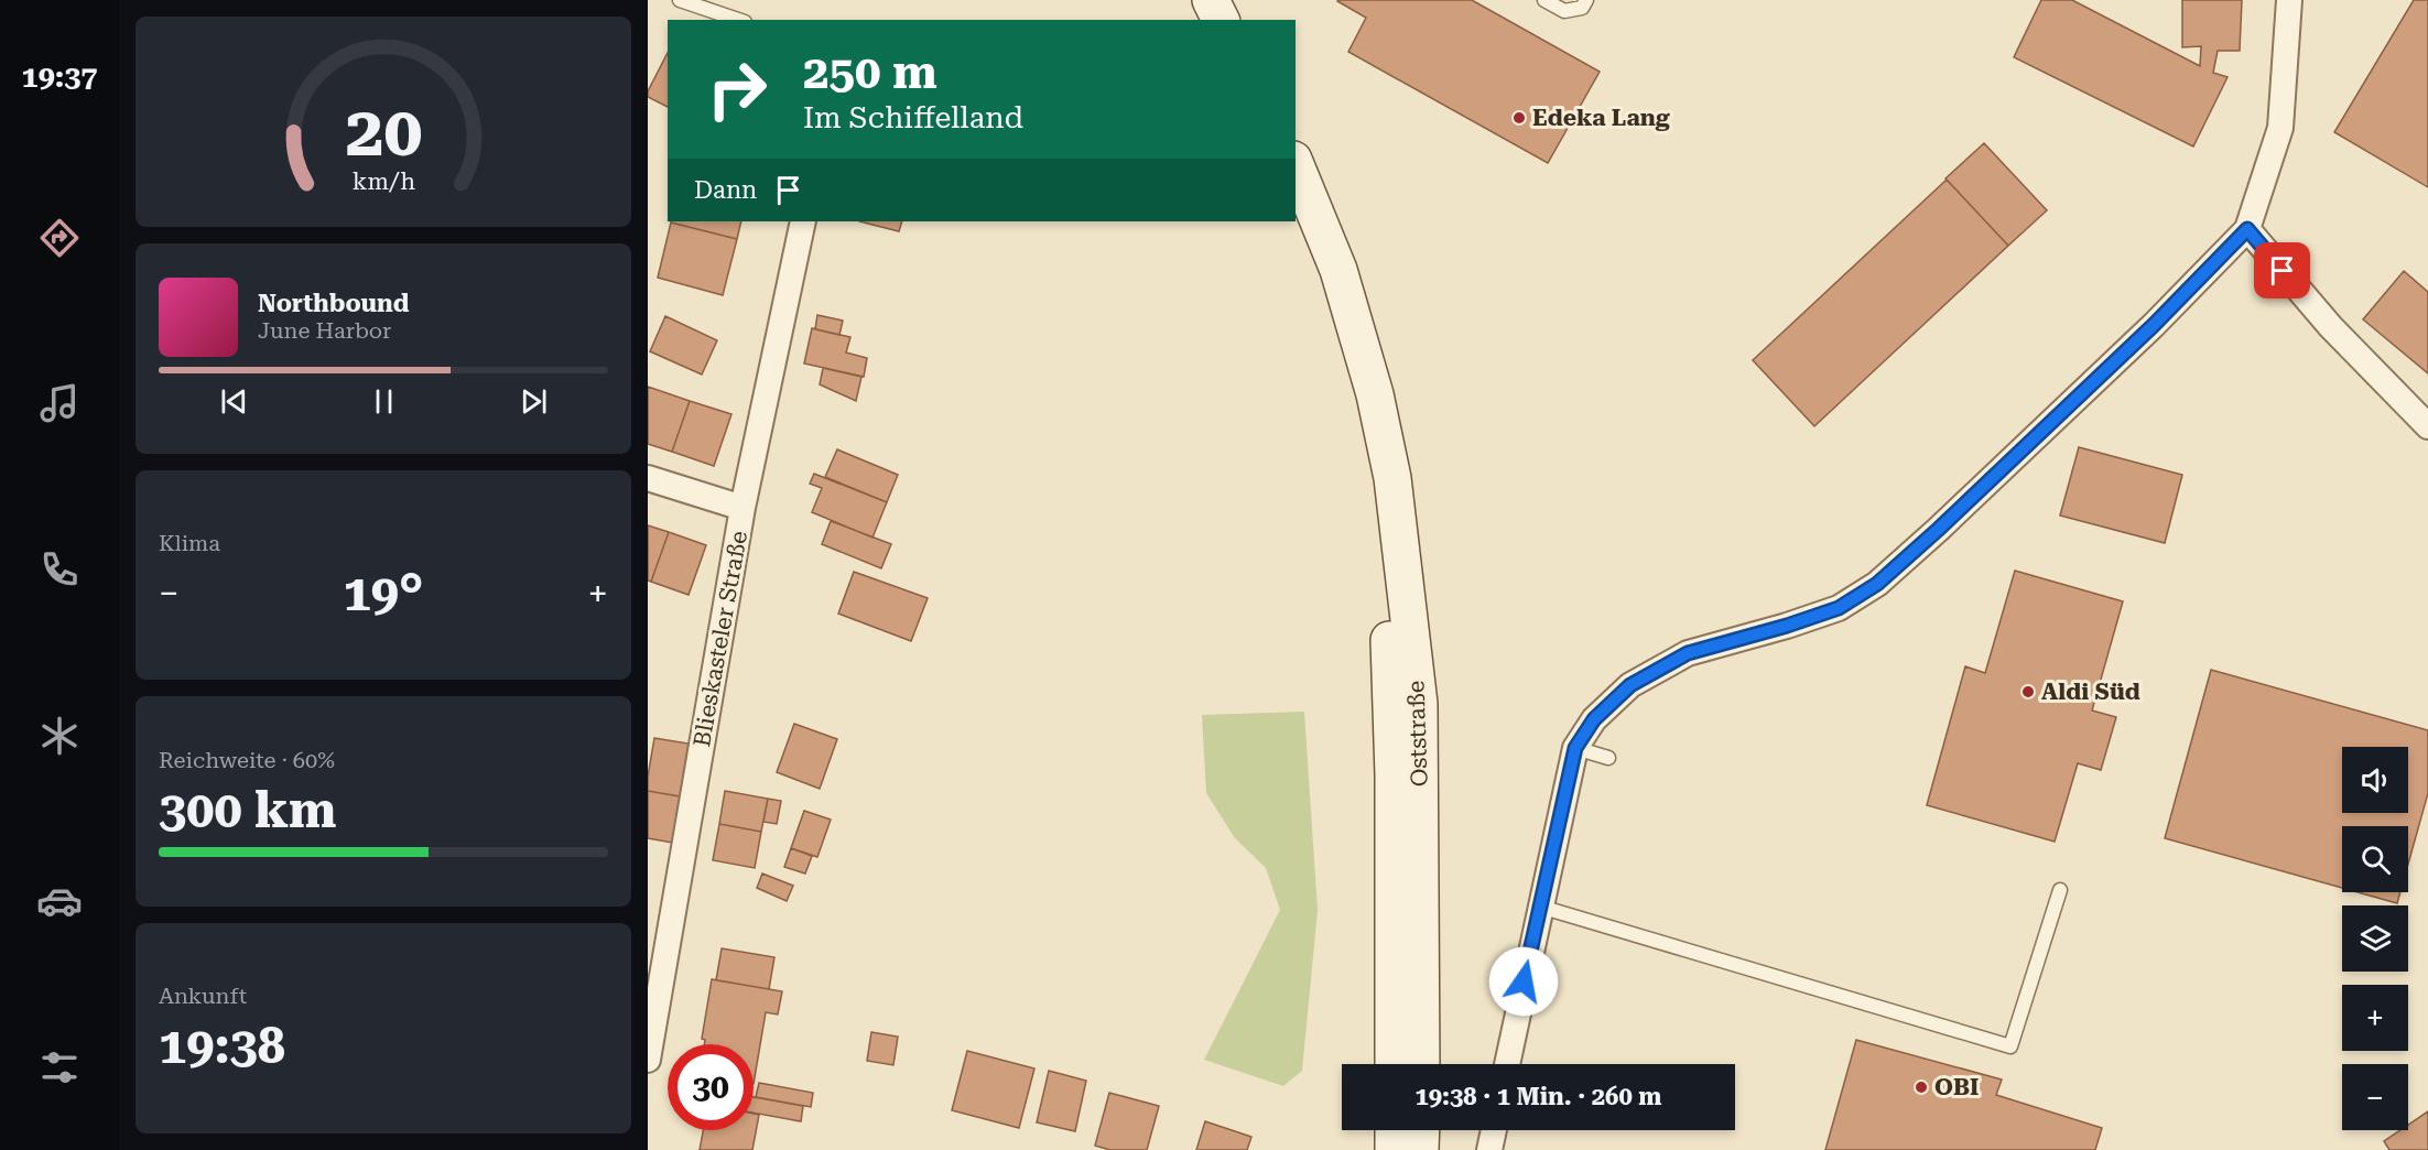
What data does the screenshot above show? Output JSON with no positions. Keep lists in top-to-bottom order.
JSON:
{
  "streets": {
    "main road": ["Oststraße"],
    "street": ["Blieskasteler Straße"]
  },
  "places": ["Edeka Lang", "Aldi Süd", "OBI"],
  "page": {
    "tabs": "19:37",
    "turn": ["250 m", "Im Schiffelland"],
    "then": "Dann",
    "song": ["Northbound", "June Harbor"],
    "tile": [
      "Klima",
      ["Reichweite · 60%", "300 km"],
      ["Ankunft", "19:38"]
    ],
    "heat": ["−", "19°", "+"],
    "map_buttons": ["+", "−"],
    "limit": "30",
    "trip": "19:38 · 1 Min. · 260 m",
    "gauge": ["20", "km/h"]
  }
}
